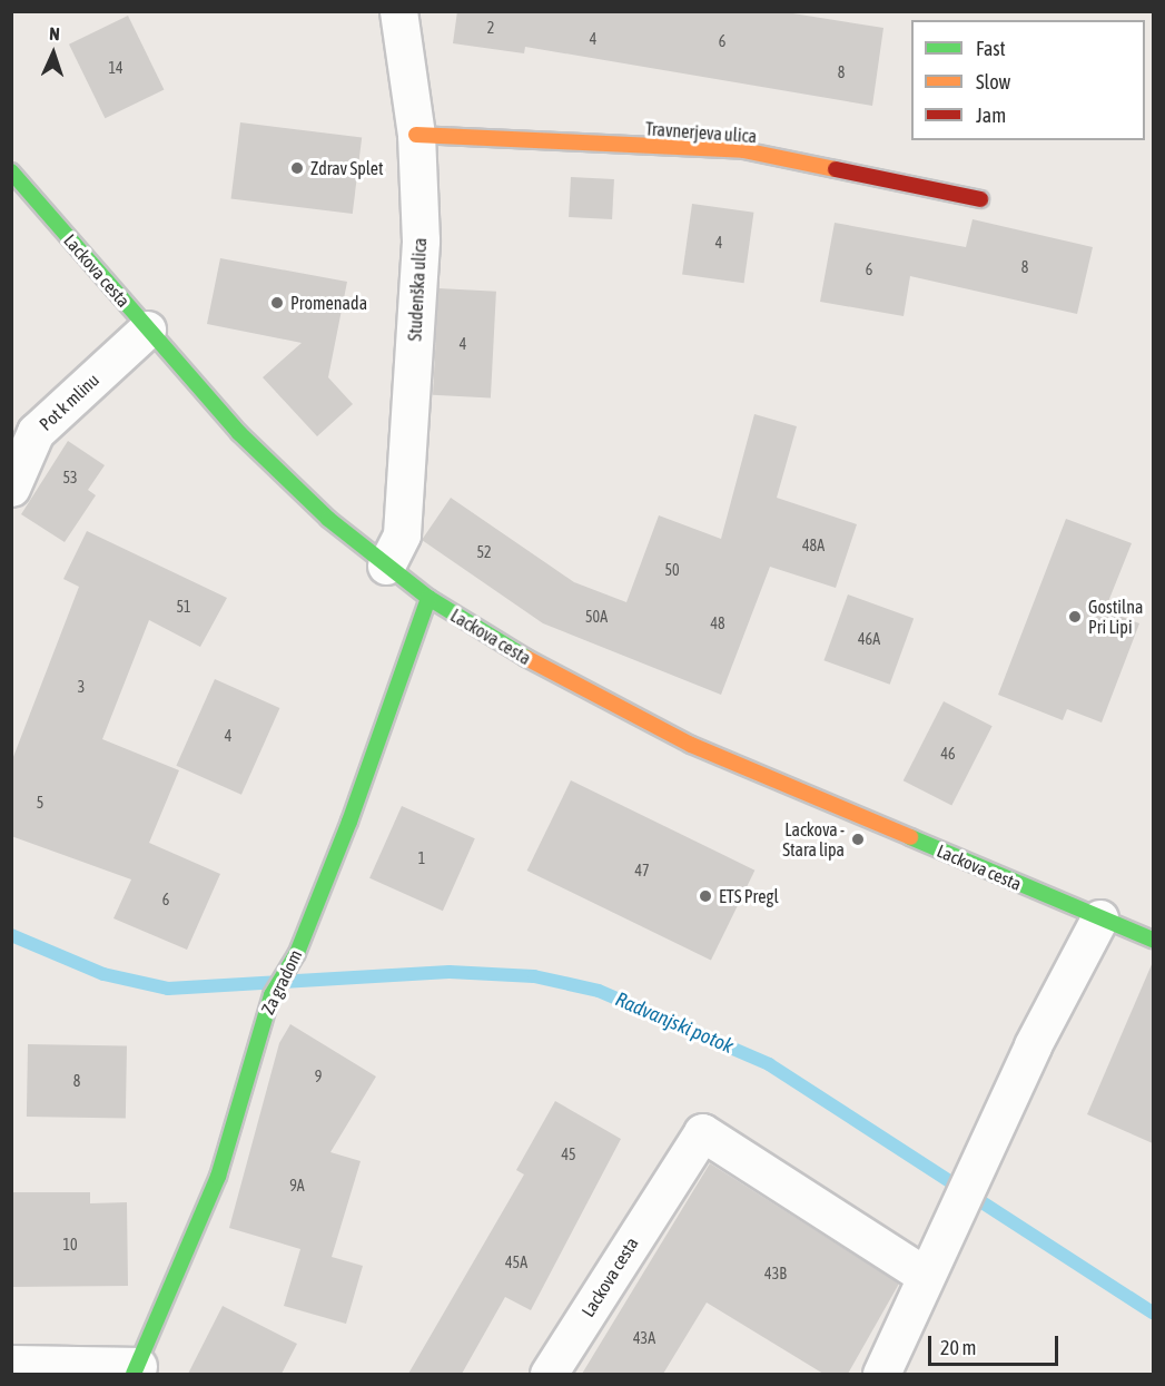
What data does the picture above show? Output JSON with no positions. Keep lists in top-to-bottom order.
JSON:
{
  "streets": {
    "street": [
      "Travnerjeva ulica",
      "Lackova cesta",
      "Studenška ulica",
      "Pot k mlinu",
      "Za gradom"
    ]
  },
  "crossings": [
    ["Travnerjeva ulica", "Studenška ulica"],
    ["Lackova cesta", "Studenška ulica"],
    ["Lackova cesta", "Pot k mlinu"],
    ["Lackova cesta", "Za gradom"]
  ],
  "water": ["Radvanjski potok"],
  "places": [
    "Zdrav Splet",
    "Promenada",
    "Gostilna Pri Lipi",
    "Lackova - Stara lipa",
    "ETS Pregl"
  ],
  "house_numbers": [
    "2",
    "4",
    "6",
    "14",
    "8",
    "4",
    "8",
    "6",
    "4",
    "53",
    "48A",
    "52",
    "50",
    "51",
    "50A",
    "48",
    "46A",
    "3",
    "4",
    "46",
    "5",
    "1",
    "47",
    "6",
    "9",
    "8",
    "45",
    "9A",
    "10",
    "45A",
    "43B",
    "43A"
  ],
  "legend": ["Fast", "Slow", "Jam"],
  "scale_bar": "20 m",
  "north": "top"
}
